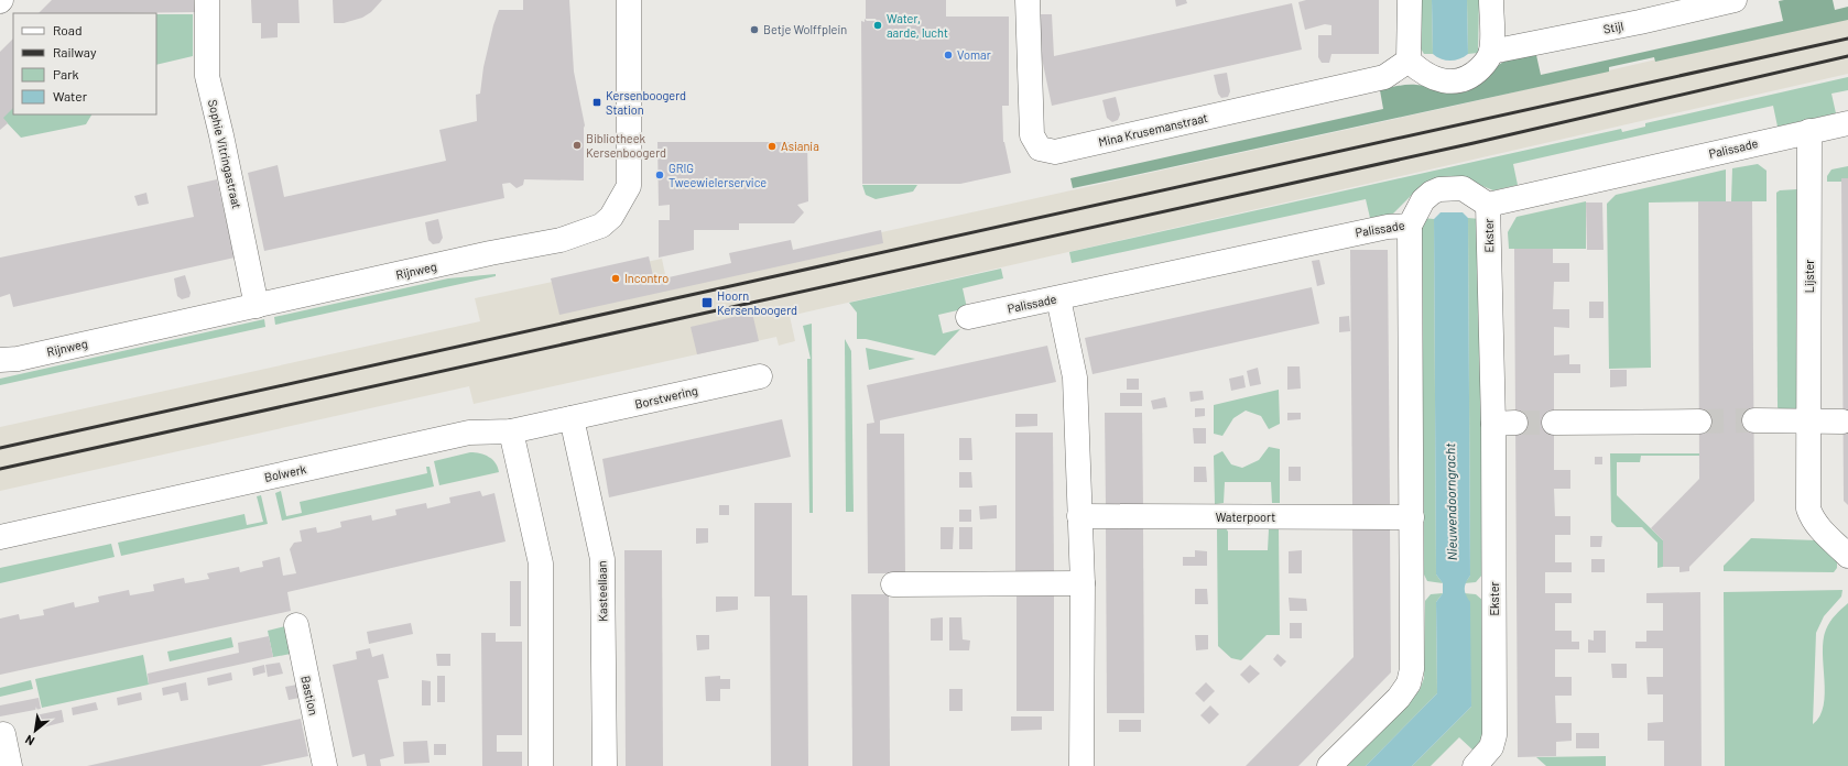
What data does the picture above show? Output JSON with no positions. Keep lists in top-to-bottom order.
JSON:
{
  "streets": {
    "street": [
      "Stijl",
      "Mina Krusemanstraat",
      "Palissade",
      "Sophie Vitringastraat",
      "Ekster",
      "Rijnweg",
      "Lijster",
      "Borstwering",
      "Bolwerk",
      "Waterpoort",
      "Kasteellaan",
      "Bastion"
    ]
  },
  "crossings": [
    ["Palissade", "Ekster"],
    ["Palissade", "Lijster"],
    ["Sophie Vitringastraat", "Rijnweg"],
    ["Borstwering", "Bolwerk"],
    ["Borstwering", "Kasteellaan"],
    ["Bolwerk", "Kasteellaan"]
  ],
  "water": ["Nieuwendoorngracht"],
  "places": {
    "other": [
      "Water, aarde, lucht",
      "Betje Wolffplein",
      "Vomar",
      "Bibliotheek Kersenboogerd",
      "Asiania",
      "GRIG Tweewielerservice",
      "Incontro"
    ],
    "transit": ["Kersenboogerd Station", "Hoorn Kersenboogerd"]
  },
  "legend": [
    "Road",
    "Railway",
    "Park",
    "Water"
  ],
  "north": "bottom left"
}
